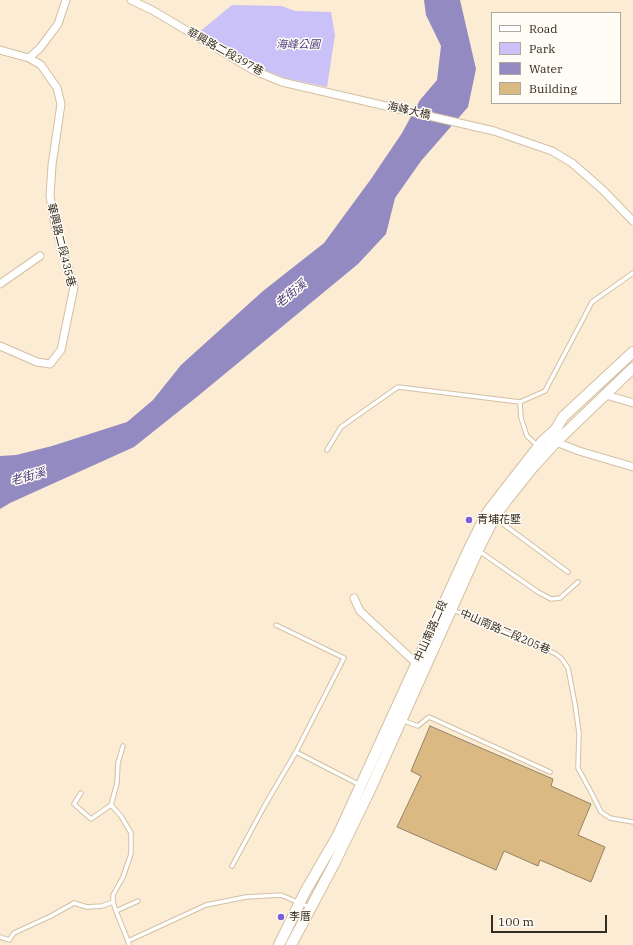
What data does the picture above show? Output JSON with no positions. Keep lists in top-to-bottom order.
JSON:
{
  "streets": {
    "main road": ["中山南路二段"],
    "street": ["華興路二段397巷", "海峰大橋", "華興路二段435巷"],
    "lane": ["中山南路二段205巷"]
  },
  "crossings": [
    ["華興路二段397巷", "海峰大橋"],
    ["中山南路二段", "中山南路二段205巷"]
  ],
  "water": ["老街溪"],
  "parks": ["海峰公園"],
  "places": ["青埔花墅", "李厝"],
  "legend": [
    "Road",
    "Park",
    "Water",
    "Building"
  ],
  "scale_bar": "100 m"
}
